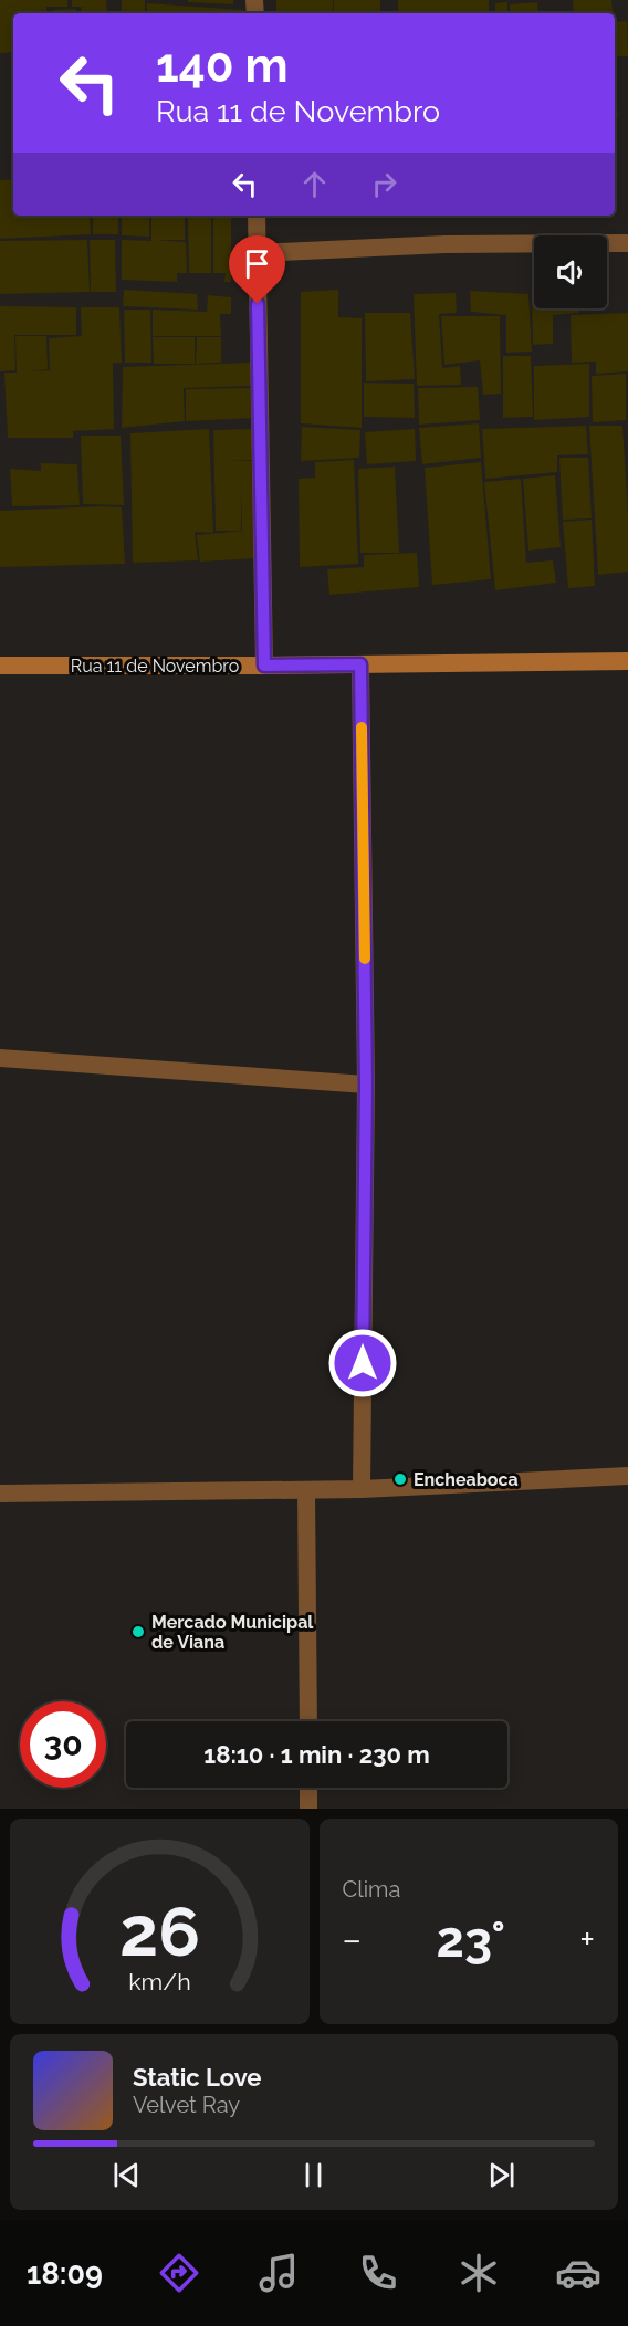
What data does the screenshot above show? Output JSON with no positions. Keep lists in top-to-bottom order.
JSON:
{
  "streets": {
    "main road": ["Rua 11 de Novembro"]
  },
  "places": ["Encheaboca", "Mercado Municipal de Viana"],
  "page": {
    "turn": ["140 m", "Rua 11 de Novembro"],
    "limit": "30",
    "trip": "18:10 · 1 min · 230 m",
    "tile": "Clima",
    "heat": ["−", "23°", "+"],
    "song": ["Static Love", "Velvet Ray"],
    "tabs": "18:09",
    "gauge": ["26", "km/h"]
  }
}
